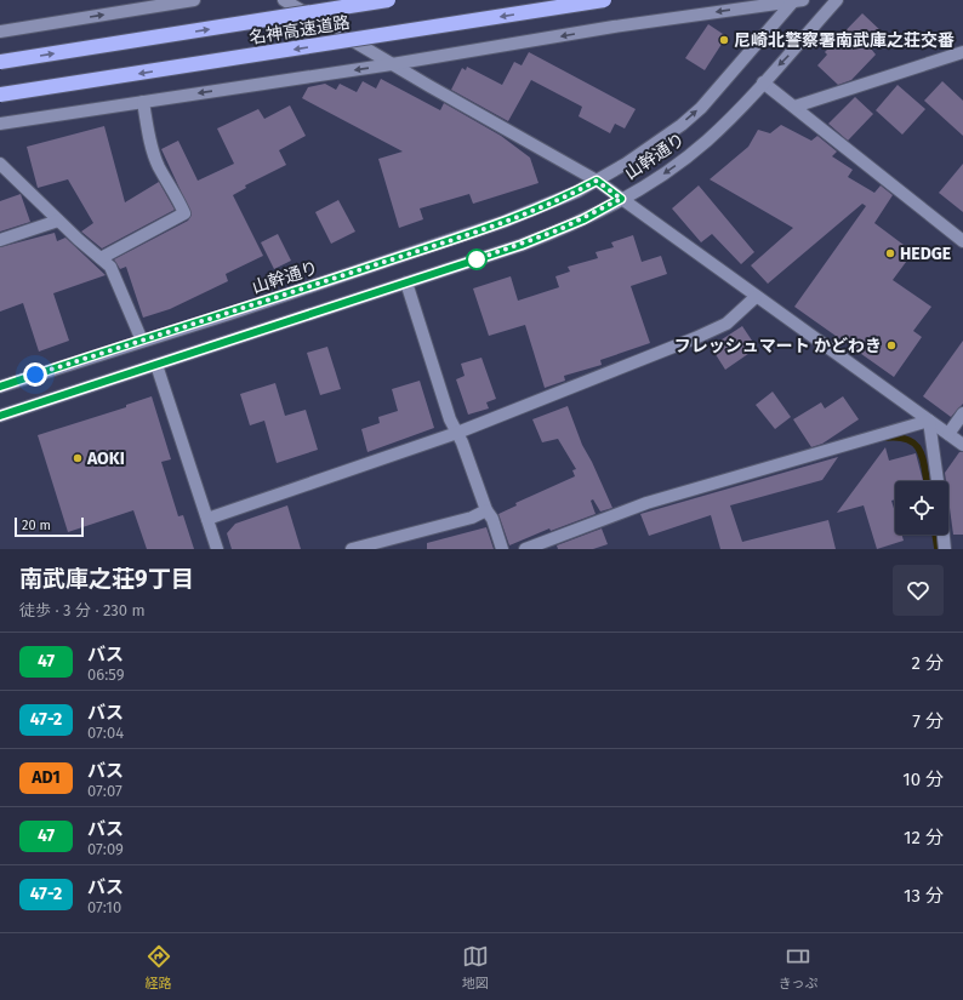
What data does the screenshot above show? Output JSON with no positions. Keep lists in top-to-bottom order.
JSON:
{
  "streets": {
    "highway": ["名神高速道路"],
    "street": ["山幹通り"]
  },
  "places": [
    "尼崎北警察署南武庫之荘交番",
    "HEDGE",
    "フレッシュマート かどわき",
    "AOKI"
  ],
  "lines": ["bus line 47"],
  "scale_bar": "20 m",
  "page": {
    "scale": "20 m",
    "heading": ["南武庫之荘9丁目", "徒歩 · 3 分 · 230 m"],
    "list": [
      {
        "mark": "47",
        "name": "バス",
        "note": "06:59",
        "value": "2 分"
      },
      {
        "mark": "47-2",
        "name": "バス",
        "note": "07:04",
        "value": "7 分"
      },
      {
        "mark": "AD1",
        "name": "バス",
        "note": "07:07",
        "value": "10 分"
      },
      {
        "mark": "47",
        "name": "バス",
        "note": "07:09",
        "value": "12 分"
      },
      {
        "mark": "47-2",
        "name": "バス",
        "note": "07:10",
        "value": "13 分"
      }
    ],
    "tabs": ["経路", "地図", "きっぷ"]
  }
}
